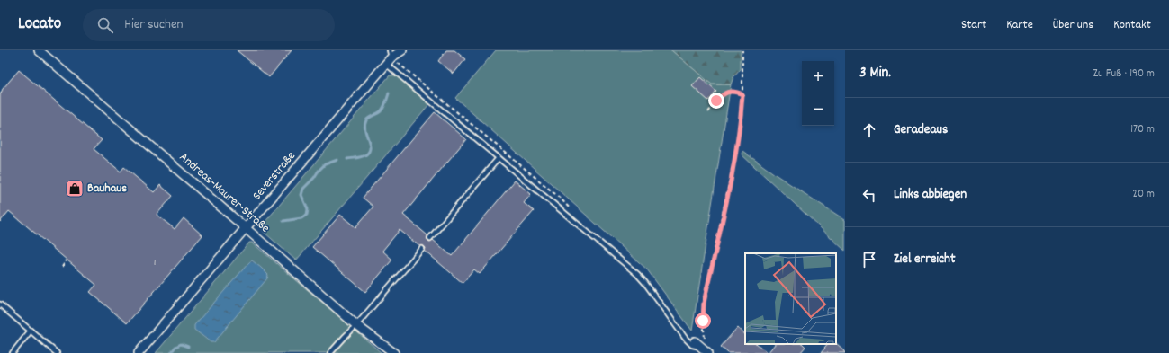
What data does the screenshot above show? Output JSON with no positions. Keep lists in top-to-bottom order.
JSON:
{
  "streets": {
    "street": ["Severstraße", "Andreas-Maurer-Straße"]
  },
  "crossings": [
    ["Severstraße", "Andreas-Maurer-Straße"]
  ],
  "places": {
    "shop": ["Bauhaus"]
  },
  "house_numbers": ["1"],
  "page": {
    "header": "Locato",
    "search": "Hier suchen",
    "nav": [
      "Start",
      "Karte",
      "Über uns",
      "Kontakt"
    ],
    "heading": ["3 Min.", "Zu Fuß · 190 m"],
    "map_buttons": ["+", "−"],
    "list": [
      ["Geradeaus", "170 m"],
      ["Links abbiegen", "20 m"],
      "Ziel erreicht"
    ]
  }
}
